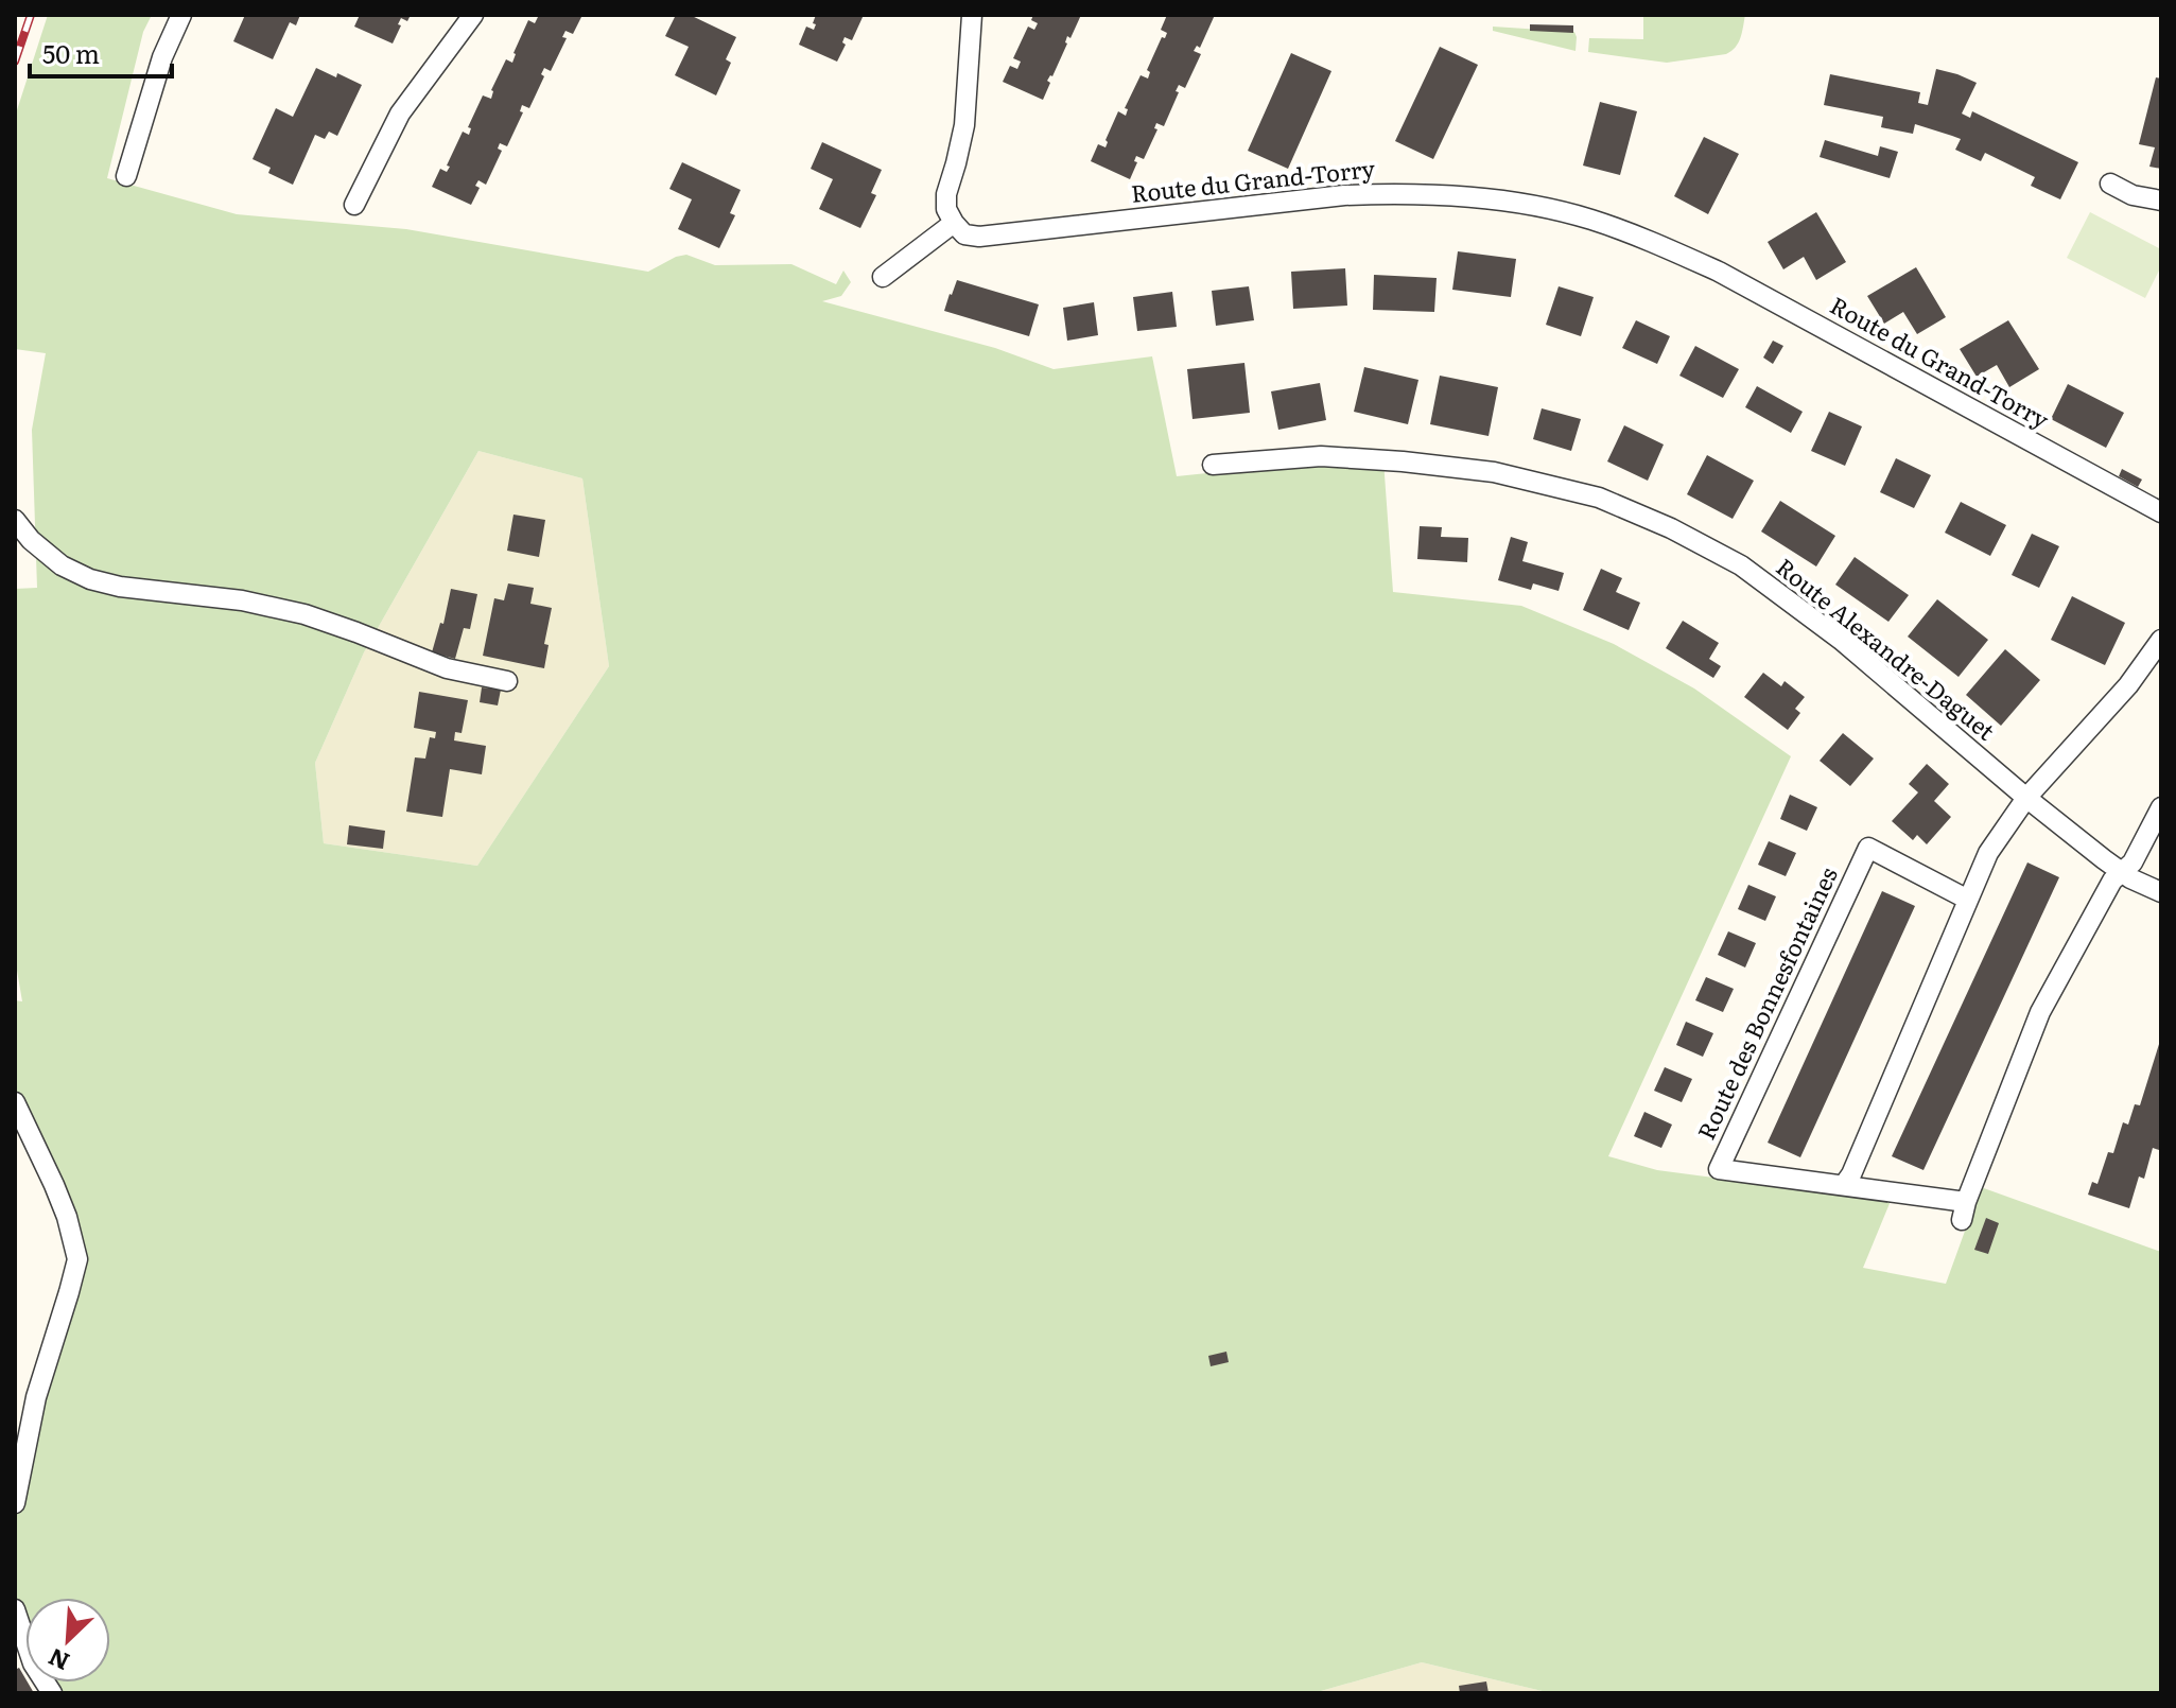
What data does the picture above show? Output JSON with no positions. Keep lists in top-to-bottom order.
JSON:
{
  "streets": {
    "street": ["Route du Grand-Torry", "Route Alexandre-Daguet", "Route des Bonnesfontaines"]
  },
  "scale_bar": "50 m",
  "north": "bottom left"
}
